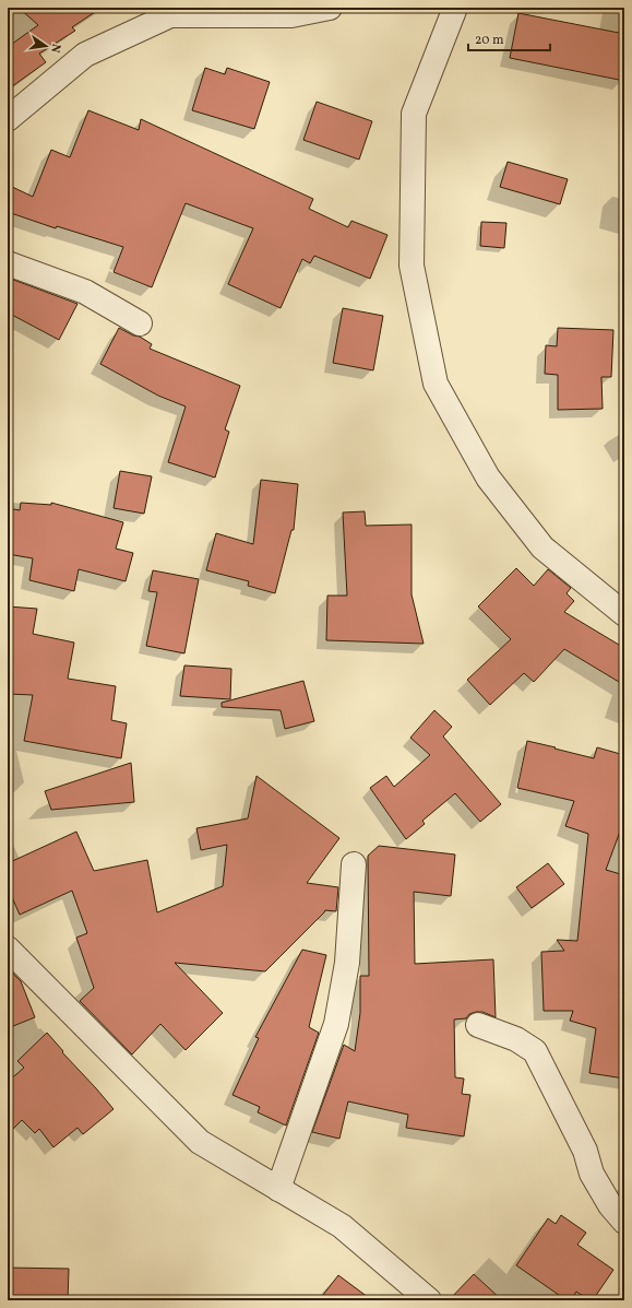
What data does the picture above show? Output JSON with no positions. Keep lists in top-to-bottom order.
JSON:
{
  "scale_bar": "20 m",
  "north": "right"
}
